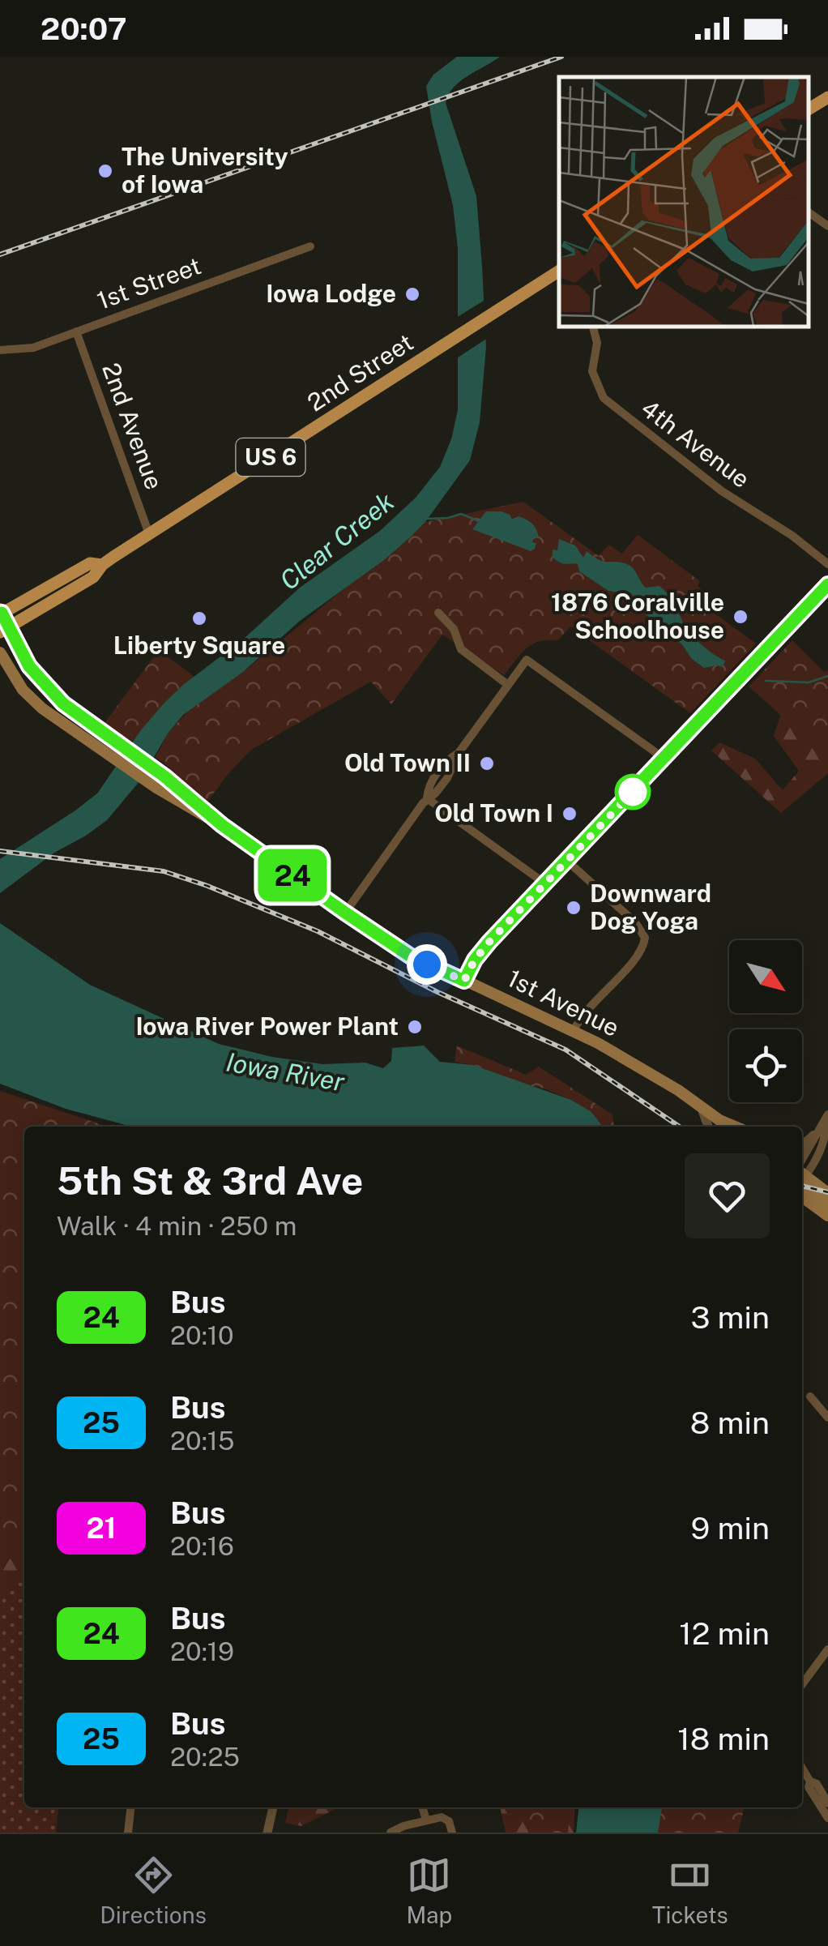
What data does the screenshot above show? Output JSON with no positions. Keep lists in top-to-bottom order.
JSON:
{
  "streets": {
    "main road": ["2nd Street", "US 6", "1st Avenue"],
    "street": ["1st Street", "2nd Avenue", "4th Avenue"]
  },
  "crossings": [
    ["1st Street", "2nd Avenue"],
    ["2nd Street", "2nd Avenue"],
    ["2nd Street", "1st Avenue"]
  ],
  "water": ["Clear Creek", "Iowa River"],
  "places": [
    "The University of Iowa",
    "Iowa Lodge",
    "1876 Coralville Schoolhouse",
    "Liberty Square",
    "Old Town II",
    "Old Town I",
    "Downward Dog Yoga",
    "Iowa River Power Plant"
  ],
  "lines": ["bus line 24"],
  "north": "bottom right",
  "page": {
    "status": "20:07",
    "on_map": "24",
    "heading": ["5th St & 3rd Ave", "Walk · 4 min · 250 m"],
    "list": [
      {
        "mark": "24",
        "name": "Bus",
        "note": "20:10",
        "value": "3 min"
      },
      {
        "mark": "25",
        "name": "Bus",
        "note": "20:15",
        "value": "8 min"
      },
      {
        "mark": "21",
        "name": "Bus",
        "note": "20:16",
        "value": "9 min"
      },
      {
        "mark": "24",
        "name": "Bus",
        "note": "20:19",
        "value": "12 min"
      },
      {
        "mark": "25",
        "name": "Bus",
        "note": "20:25",
        "value": "18 min"
      }
    ],
    "tabs": ["Directions", "Map", "Tickets"]
  }
}
